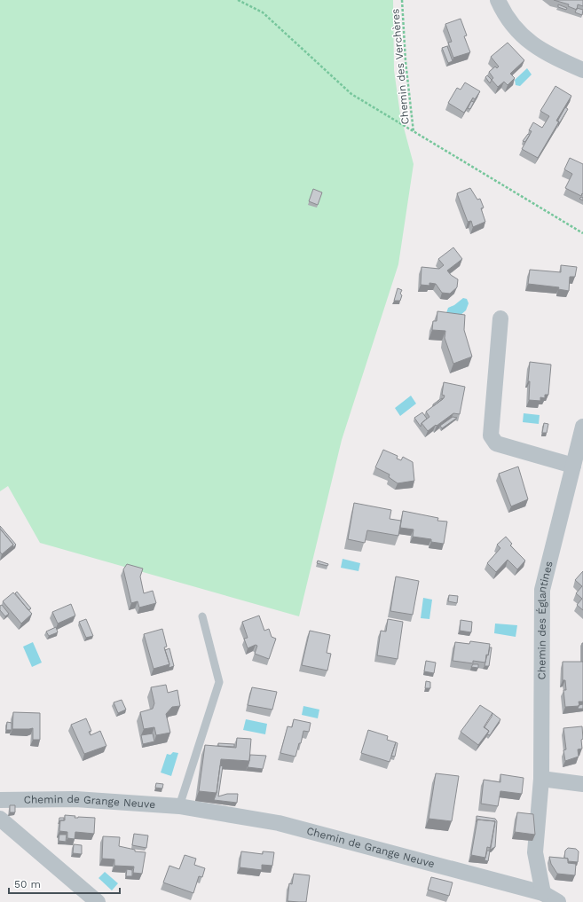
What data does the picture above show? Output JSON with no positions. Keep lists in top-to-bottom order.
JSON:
{
  "streets": {
    "street": ["Chemin des Églantines", "Chemin de Grange Neuve"],
    "path": ["Chemin des Verchères"]
  },
  "crossings": [
    ["Chemin des Églantines", "Chemin de Grange Neuve"]
  ],
  "scale_bar": "50 m"
}
